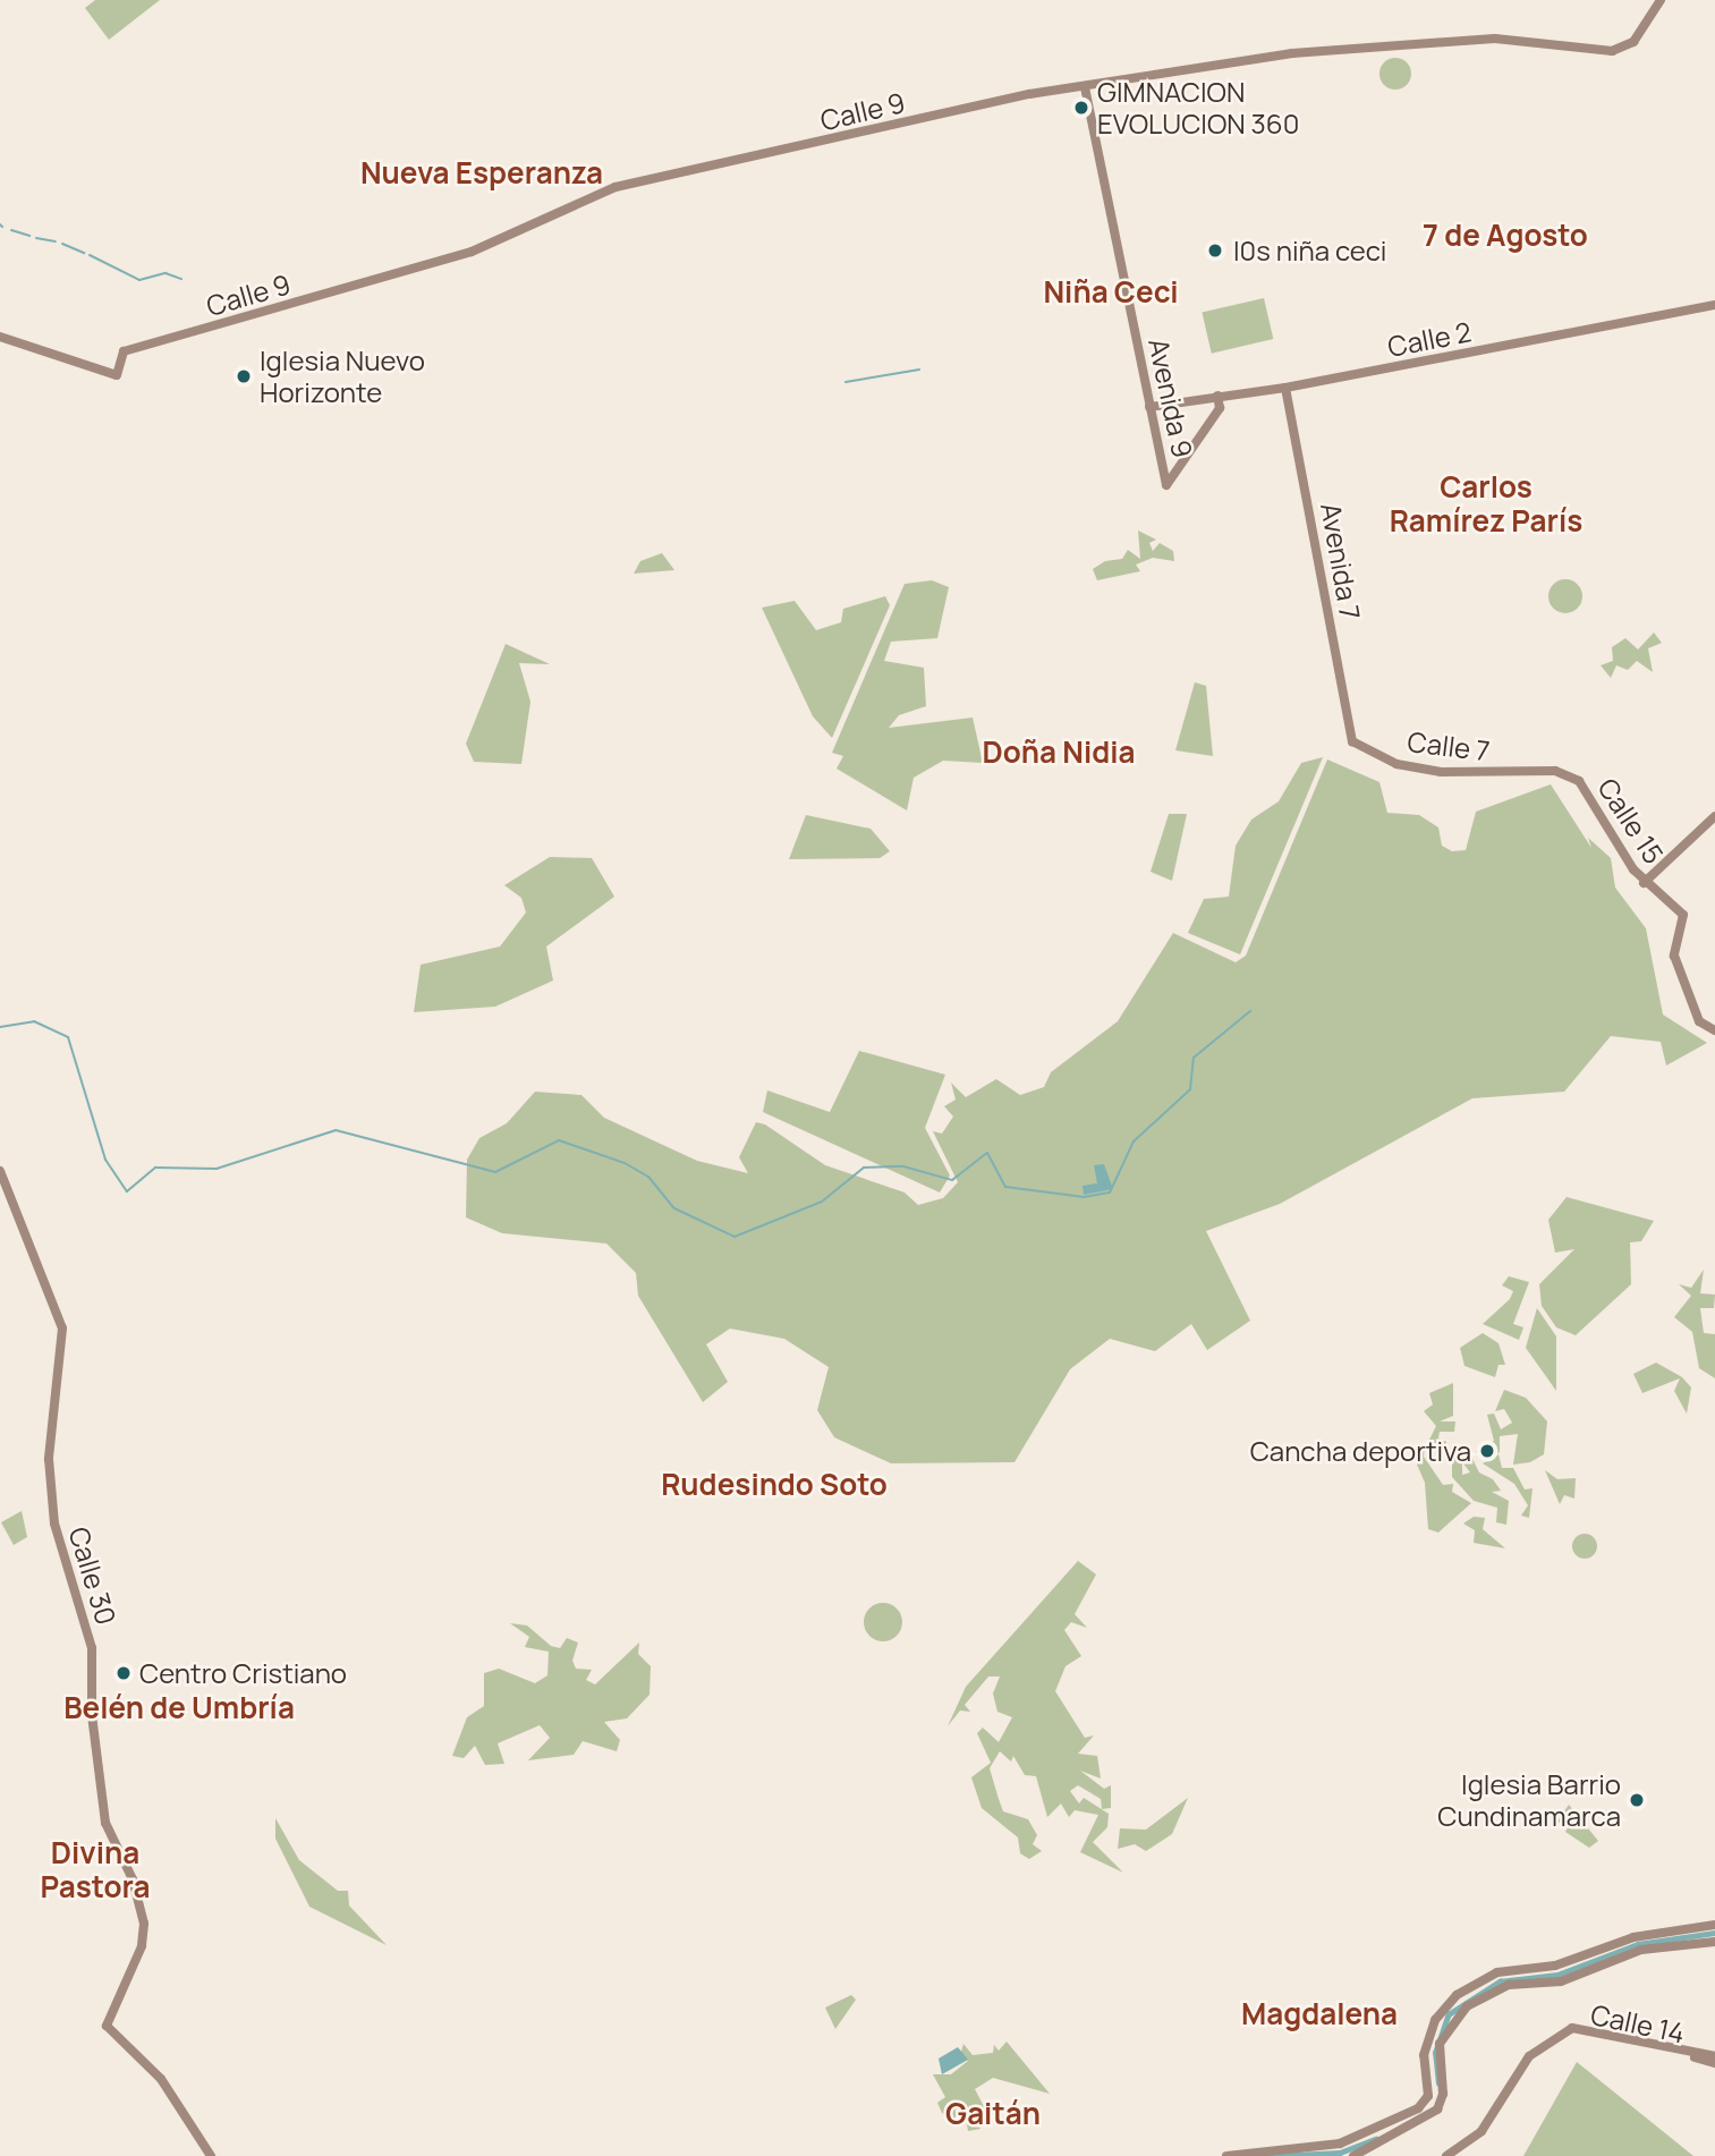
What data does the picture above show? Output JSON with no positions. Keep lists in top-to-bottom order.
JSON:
{
  "streets": {
    "main road": [
      "Calle 9",
      "Calle 2",
      "Avenida 9",
      "Avenida 7",
      "Calle 7",
      "Calle 15",
      "Calle 30",
      "Calle 14"
    ]
  },
  "crossings": [
    ["Calle 9", "Avenida 9"],
    ["Calle 2", "Avenida 9"],
    ["Calle 2", "Avenida 7"],
    ["Avenida 7", "Calle 7"],
    ["Calle 7", "Calle 15"]
  ],
  "districts": [
    "Nueva Esperanza",
    "7 de Agosto",
    "Niña Ceci",
    "Carlos Ramírez París",
    "Doña Nidia",
    "Rudesindo Soto",
    "Belén de Umbría",
    "Divina Pastora",
    "Magdalena",
    "Gaitán"
  ],
  "places": [
    "GIMNACION EVOLUCION 360",
    "I0s niña ceci",
    "Iglesia Nuevo Horizonte",
    "Cancha deportiva",
    "Centro Cristiano",
    "Iglesia Barrio Cundinamarca"
  ]
}
